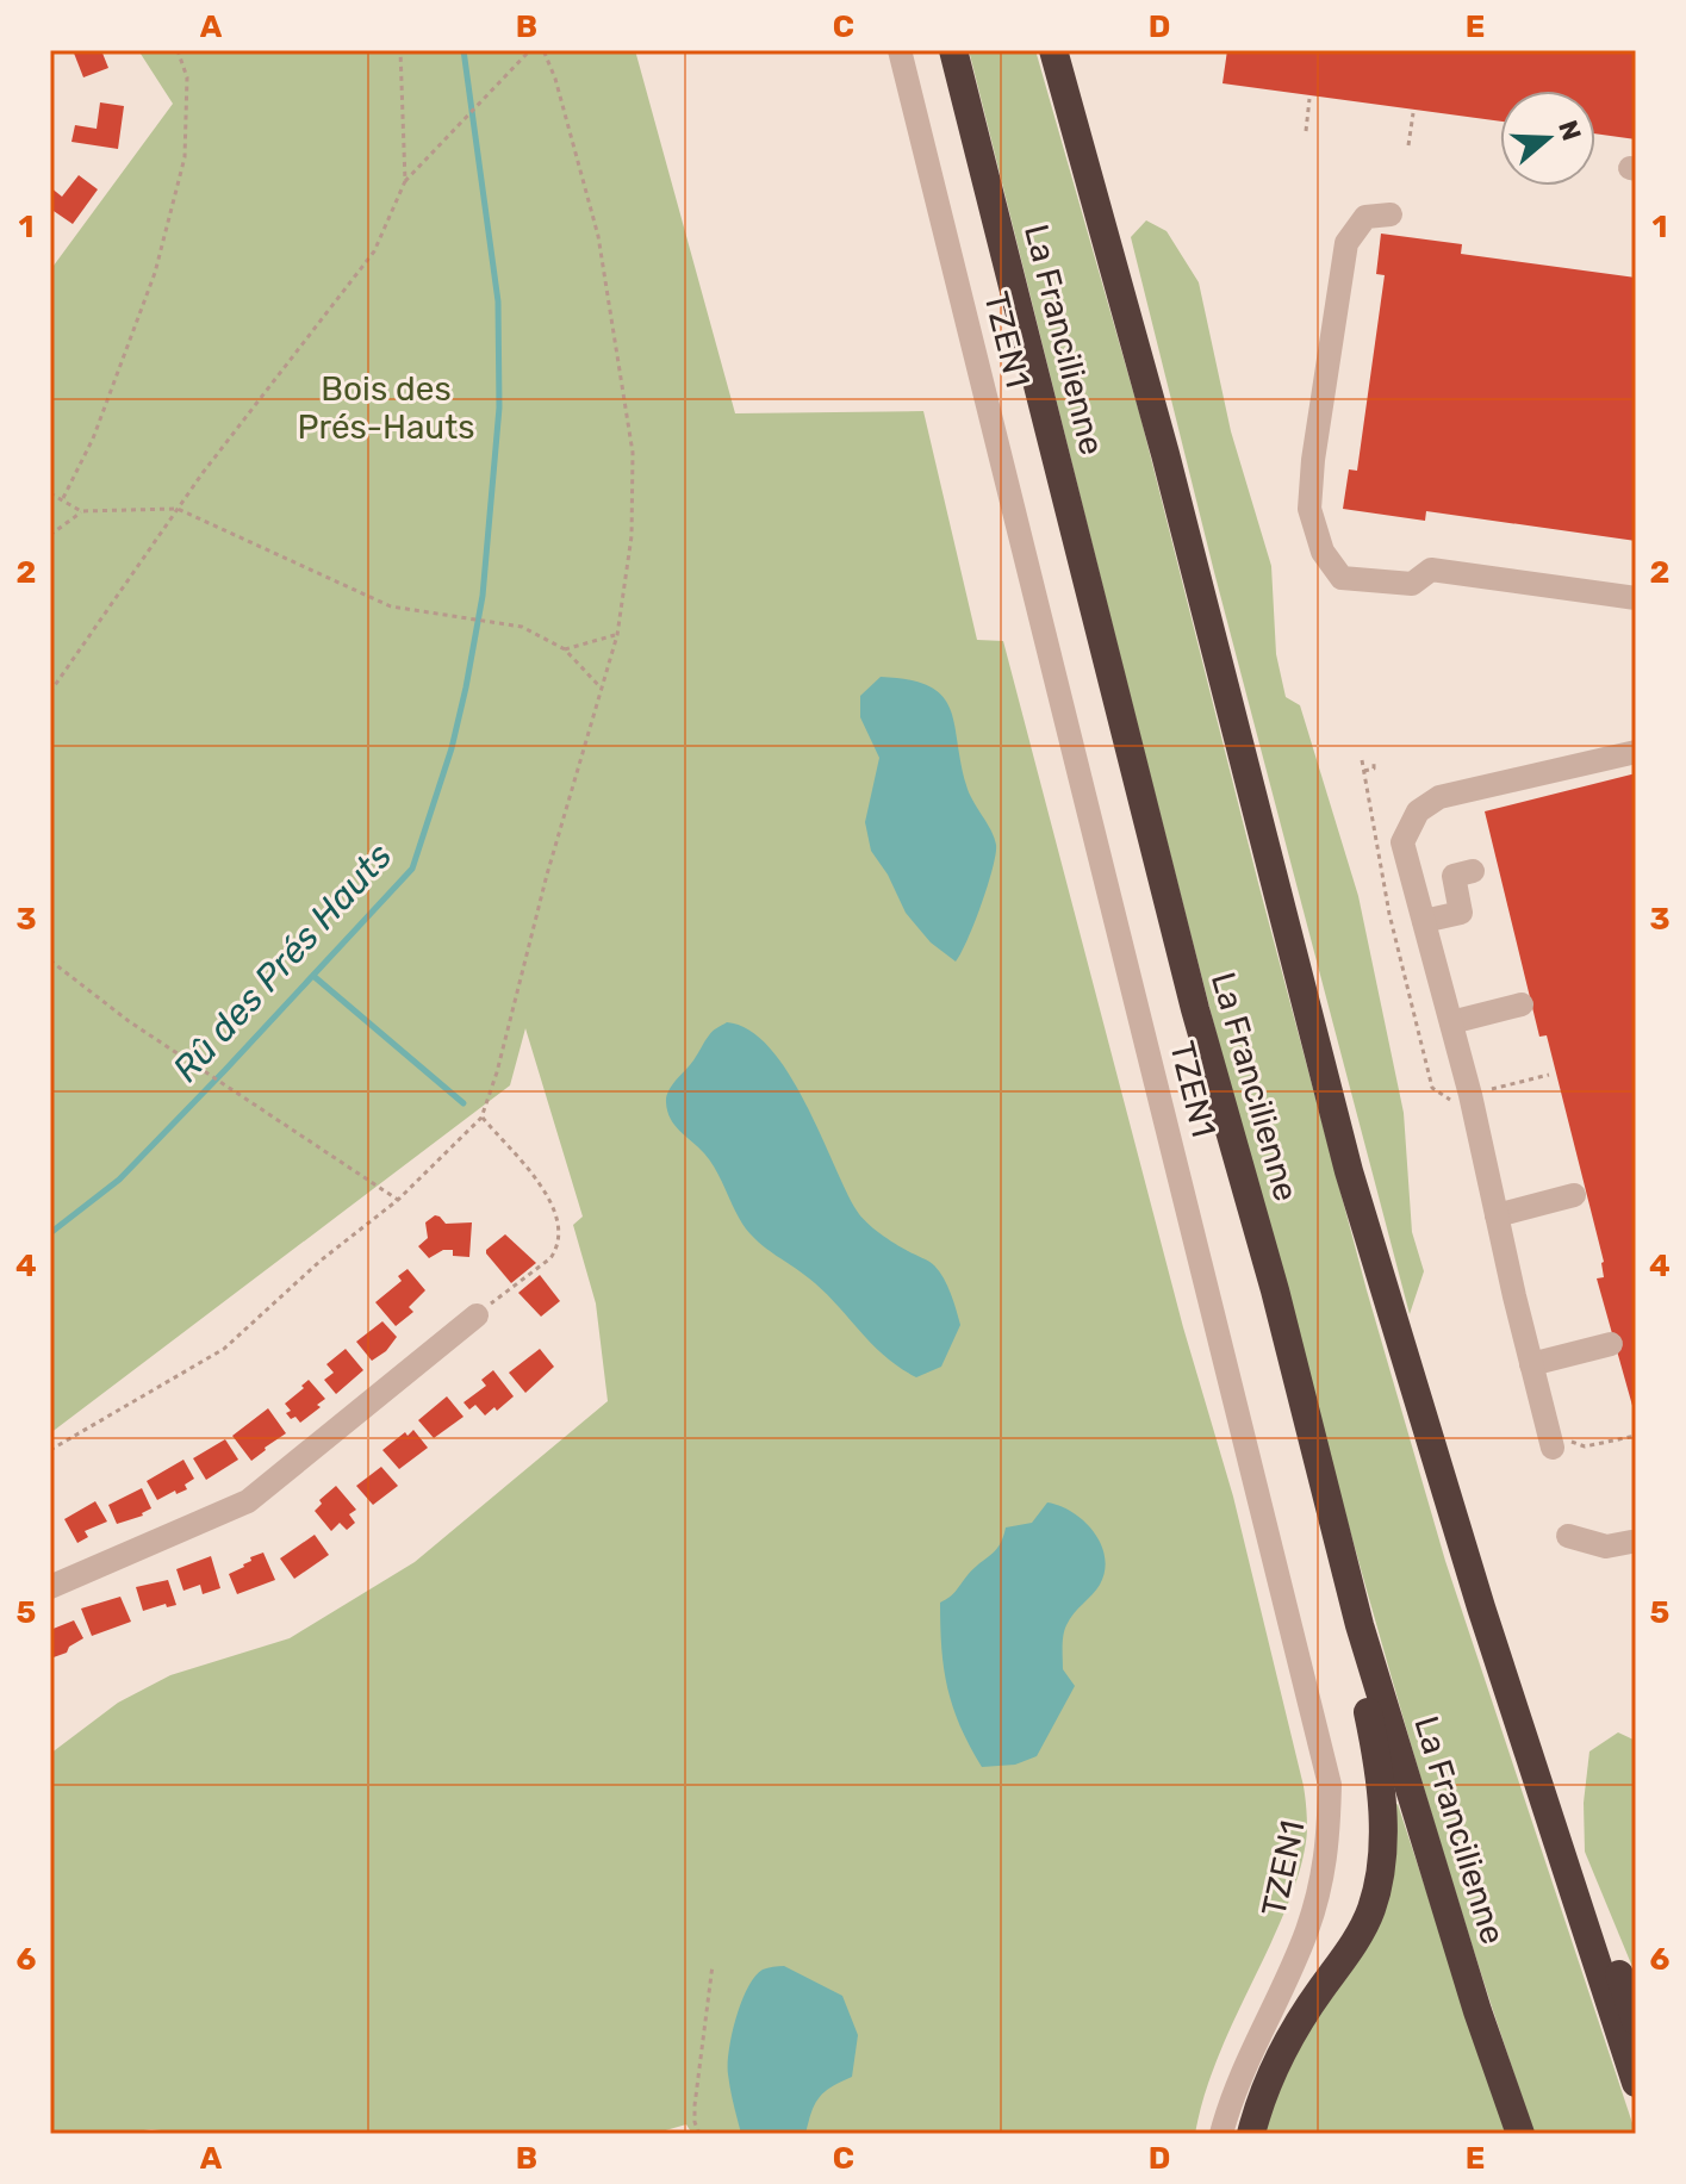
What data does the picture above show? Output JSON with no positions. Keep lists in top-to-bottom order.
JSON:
{
  "streets": {
    "highway": ["La Francilienne"],
    "street": ["TZEN1"]
  },
  "water": ["Rû des Prés Hauts"],
  "parks": ["Bois des Prés-Hauts"],
  "north": "right",
  "grid": {
    "columns": [
      "A",
      "B",
      "C",
      "D",
      "E"
    ],
    "rows": [
      "1",
      "2",
      "3",
      "4",
      "5",
      "6"
    ]
  }
}
